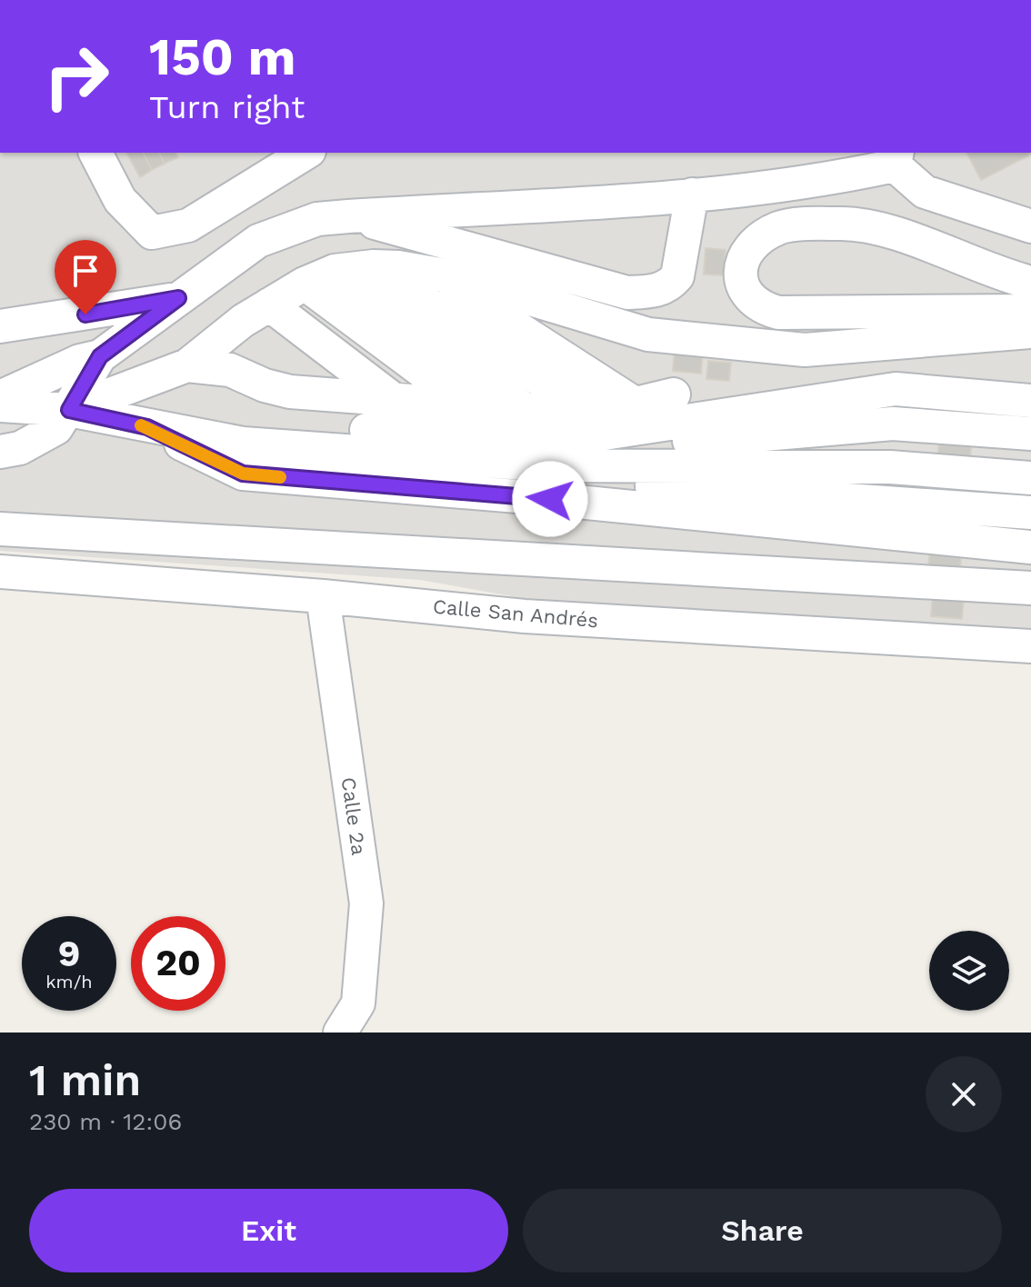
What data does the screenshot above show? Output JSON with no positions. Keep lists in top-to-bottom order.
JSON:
{
  "streets": {
    "street": ["Calle San Andrés", "Calle 2a"]
  },
  "crossings": [
    ["Calle San Andrés", "Calle 2a"]
  ],
  "page": {
    "turn": ["150 m", "Turn right"],
    "speed": "9 km/h",
    "limit": "20",
    "heading": ["1 min", "230 m · 12:06"],
    "buttons": ["Exit", "Share"]
  }
}
